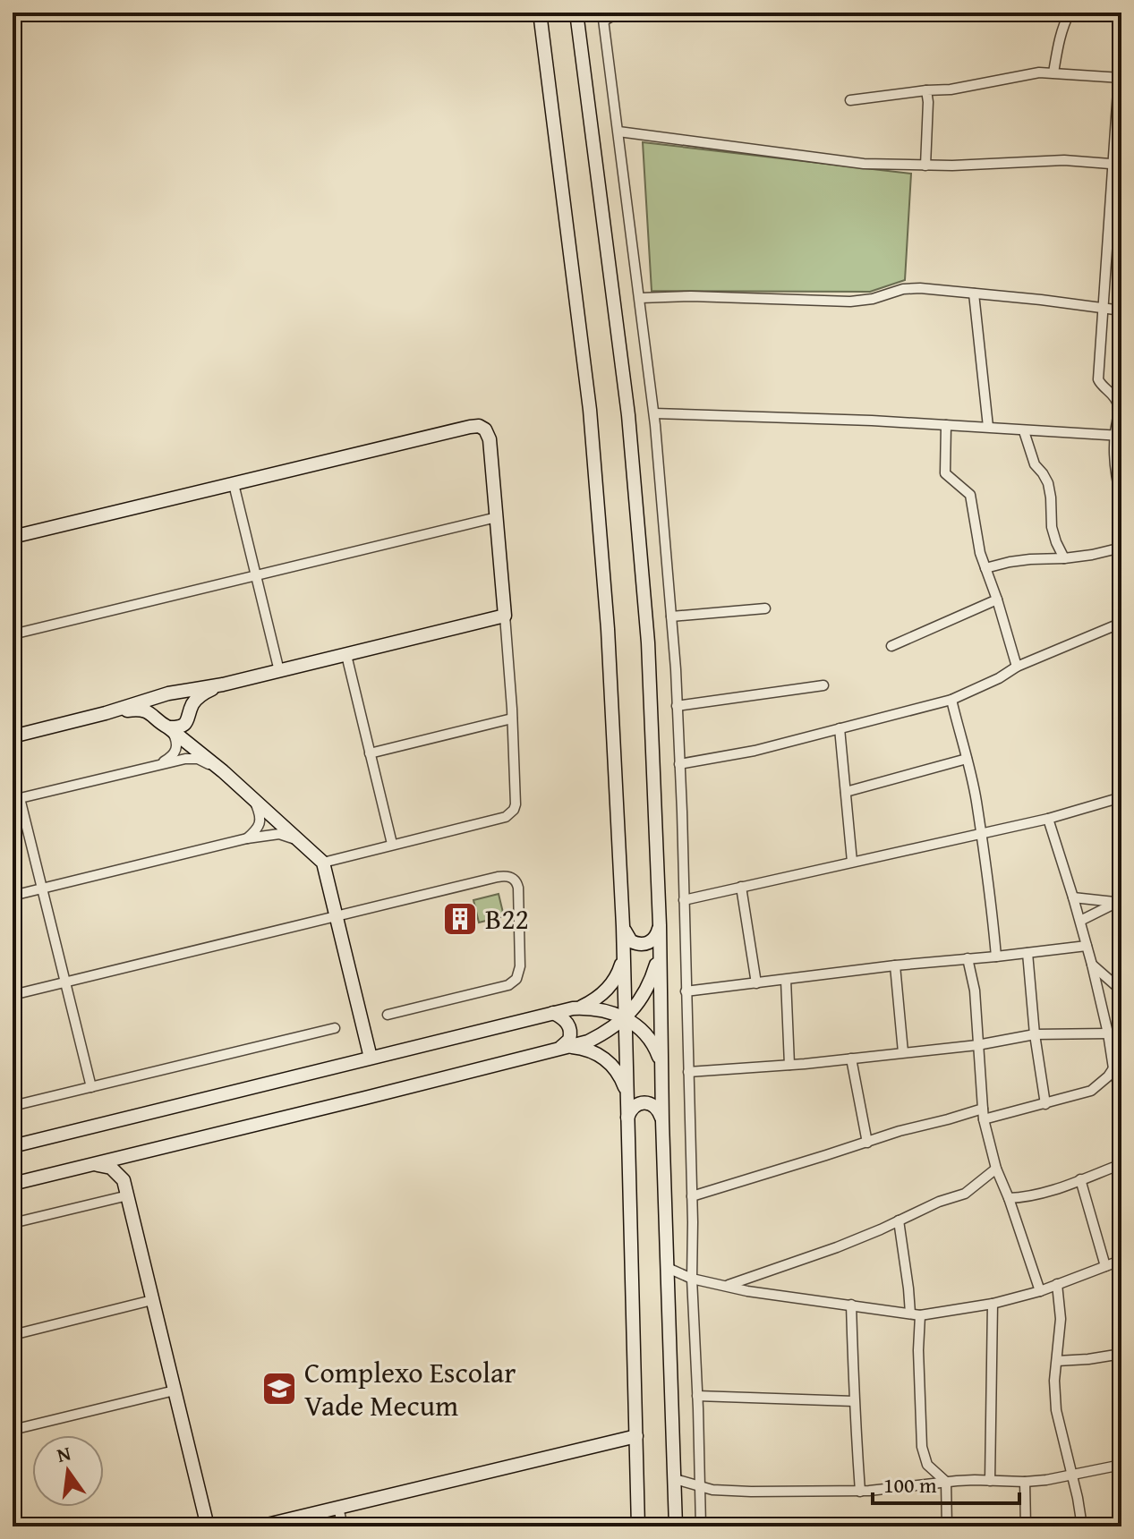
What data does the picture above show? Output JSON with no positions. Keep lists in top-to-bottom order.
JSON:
{
  "places": {
    "building": ["B22"],
    "school or university": ["Complexo Escolar Vade Mecum"]
  },
  "scale_bar": "100 m",
  "north": "top"
}
